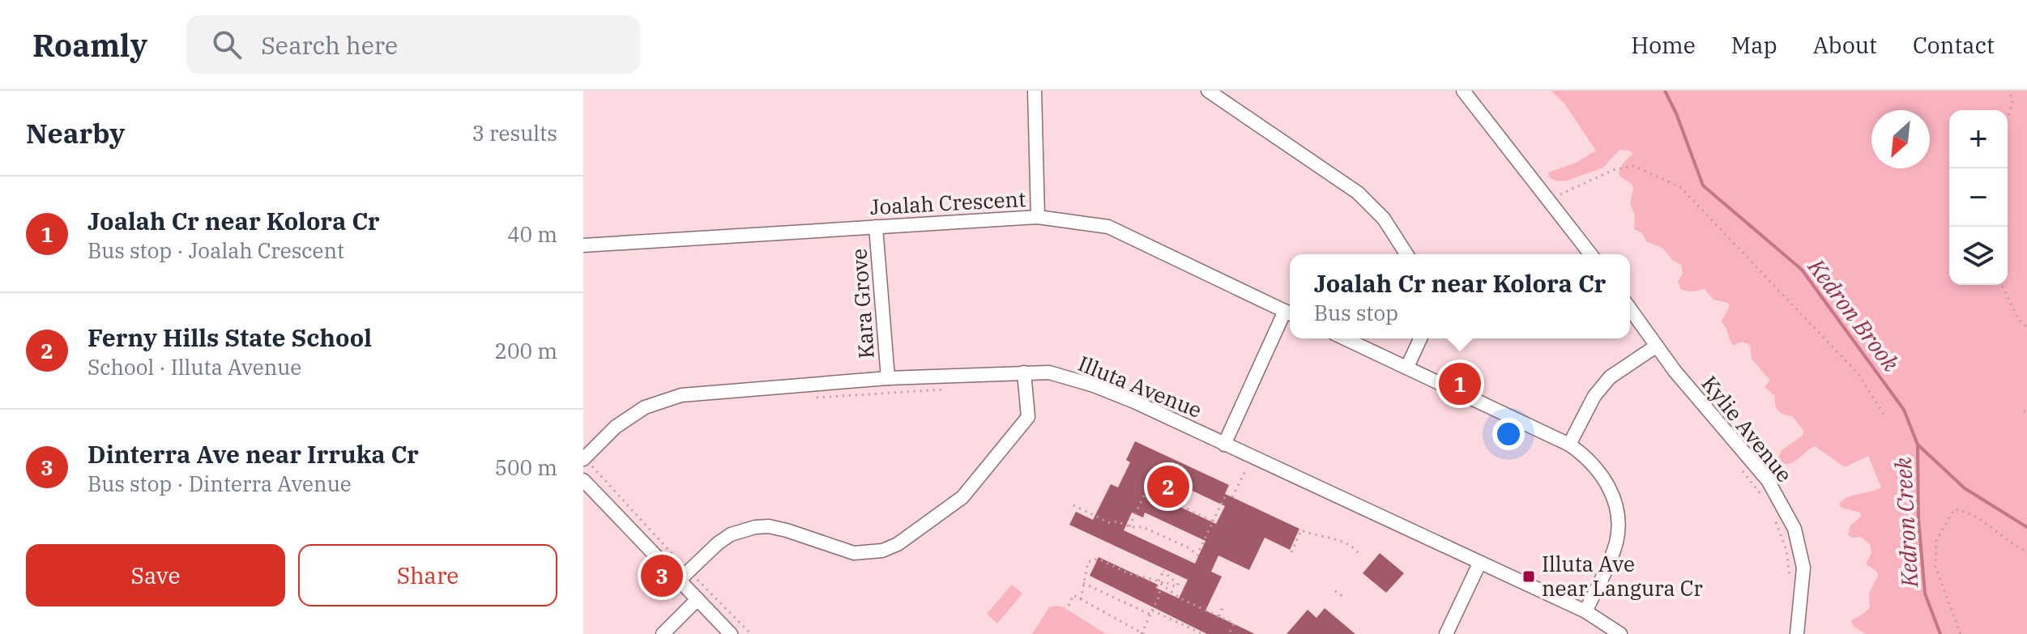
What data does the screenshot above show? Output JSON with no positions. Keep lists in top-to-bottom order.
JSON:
{
  "streets": {
    "street": [
      "Joalah Crescent",
      "Kara Grove",
      "Illuta Avenue",
      "Kylie Avenue"
    ]
  },
  "crossings": [
    ["Joalah Crescent", "Kara Grove"],
    ["Kara Grove", "Illuta Avenue"]
  ],
  "water": ["Kedron Brook", "Kedron Creek"],
  "places": {
    "transit": ["Illuta Ave near Langura Cr"]
  },
  "north": "bottom left",
  "page": {
    "header": "Roamly",
    "search": "Search here",
    "nav": [
      "Home",
      "Map",
      "About",
      "Contact"
    ],
    "heading": ["Nearby", "3 results"],
    "map_buttons": ["+", "−"],
    "list": [
      {
        "mark": "1",
        "name": "Joalah Cr near Kolora Cr",
        "note": "Bus stop · Joalah Crescent",
        "value": "40 m"
      },
      {
        "mark": "2",
        "name": "Ferny Hills State School",
        "note": "School · Illuta Avenue",
        "value": "200 m"
      },
      {
        "mark": "3",
        "name": "Dinterra Ave near Irruka Cr",
        "note": "Bus stop · Dinterra Avenue",
        "value": "500 m"
      }
    ],
    "popup": ["Joalah Cr near Kolora Cr", "Bus stop"],
    "pins": ["1", "2", "3"],
    "buttons": ["Save", "Share"]
  }
}
